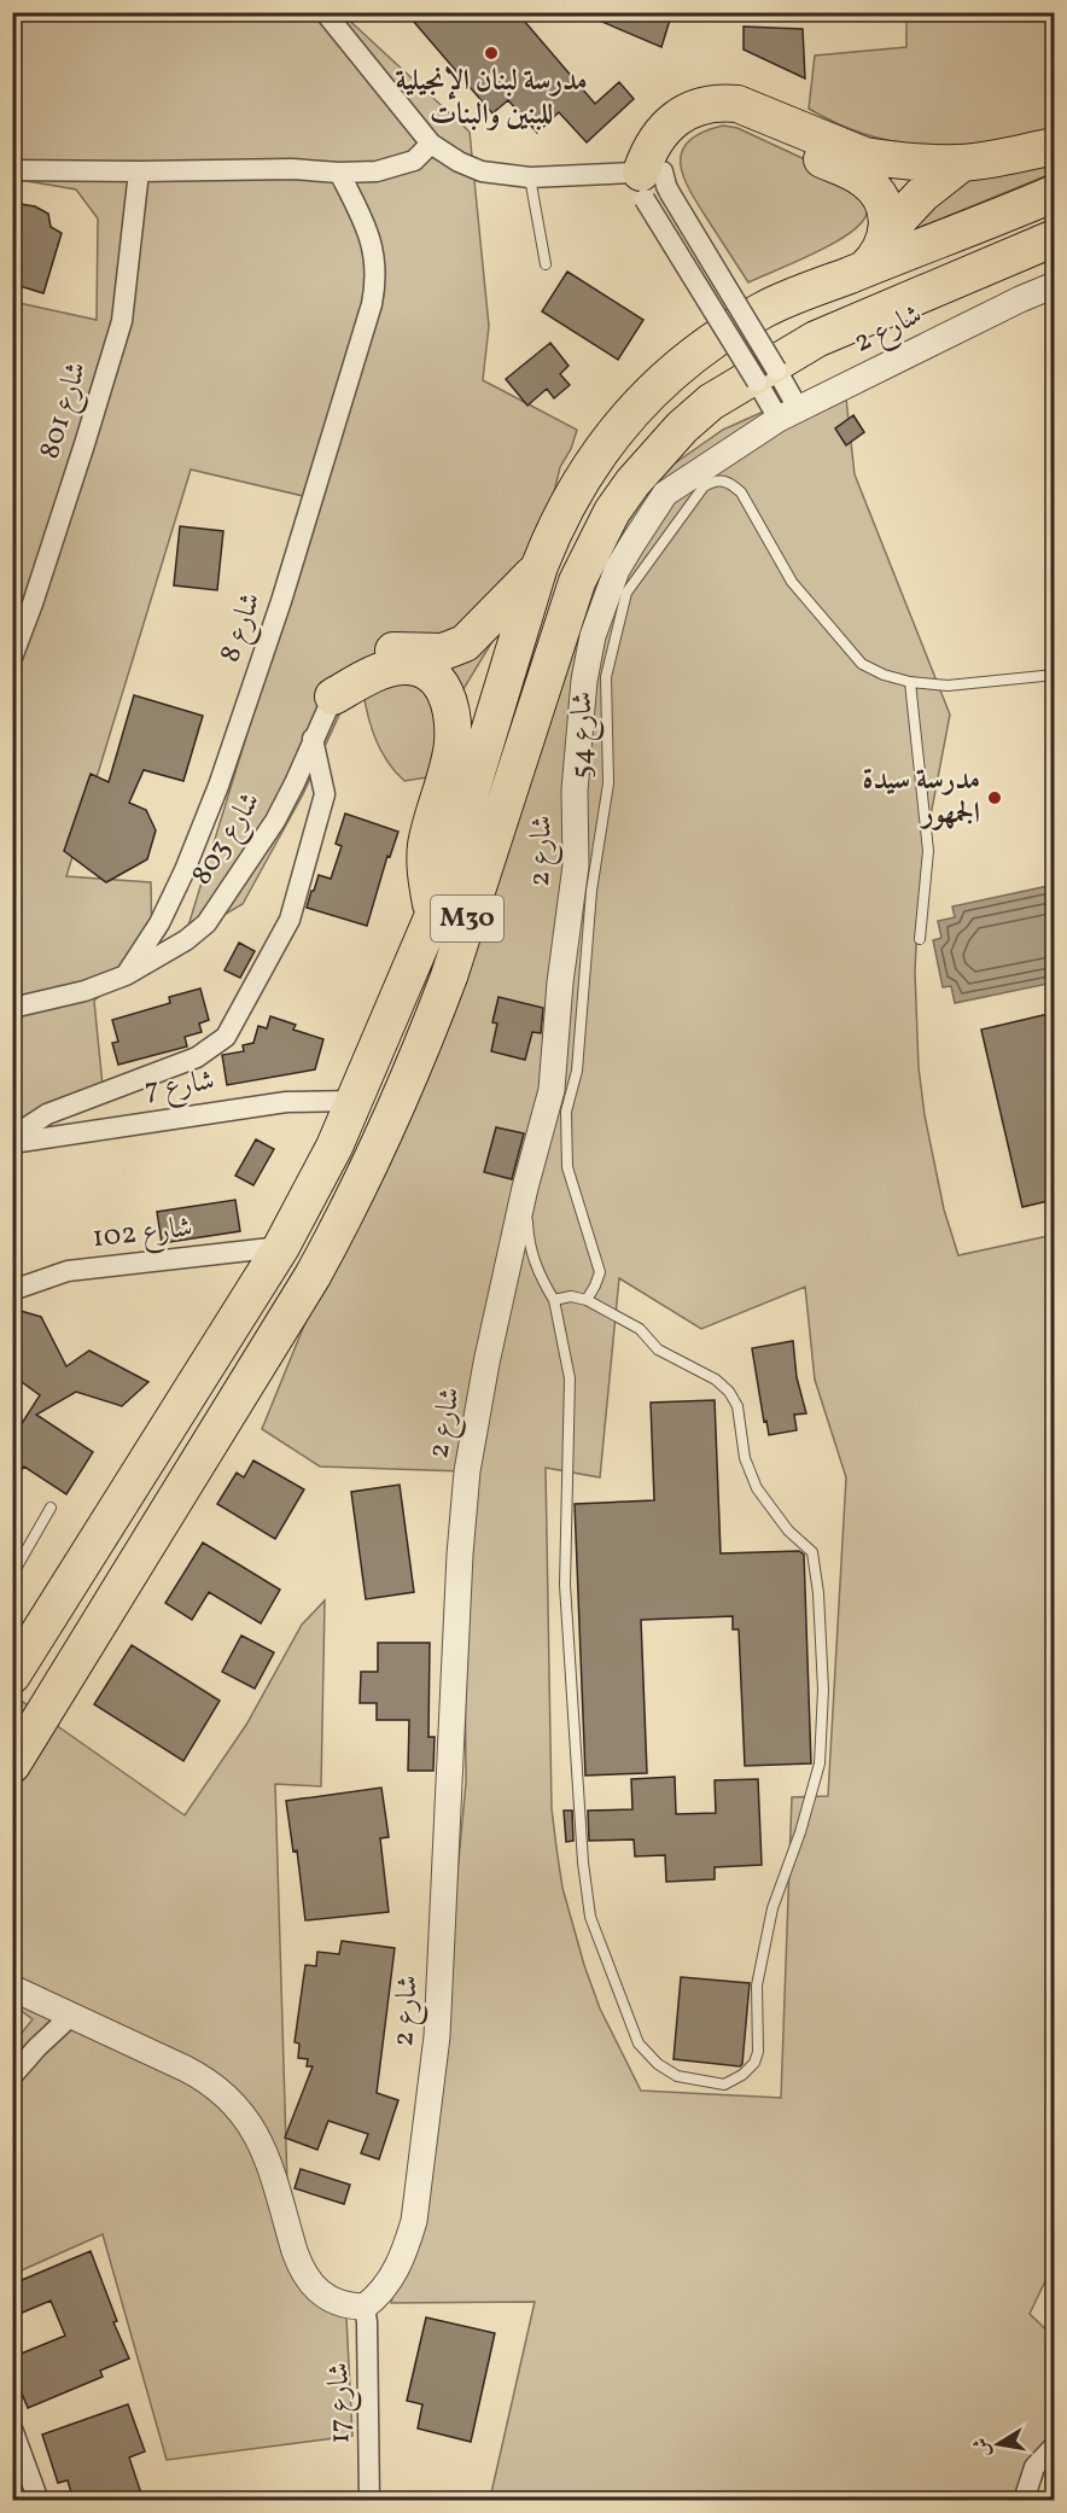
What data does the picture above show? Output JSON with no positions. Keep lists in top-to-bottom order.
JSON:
{
  "streets": {
    "highway": ["M30"],
    "street": [
      "شارع 2",
      "شارع 801",
      "شارع 8",
      "شارع 803",
      "شارع 7",
      "شارع 102",
      "شارع 17"
    ],
    "lane": ["شارع 54"]
  },
  "crossings": [
    ["شارع 2", "شارع 17"],
    ["شارع 8", "شارع 803"],
    ["M30", "شارع 7"],
    ["M30", "شارع 102"]
  ],
  "places": ["مدرسة لبنان الإنجيلية للبنين والبنات", "مدرسة سيدة الجمهور"],
  "north": "left"
}
